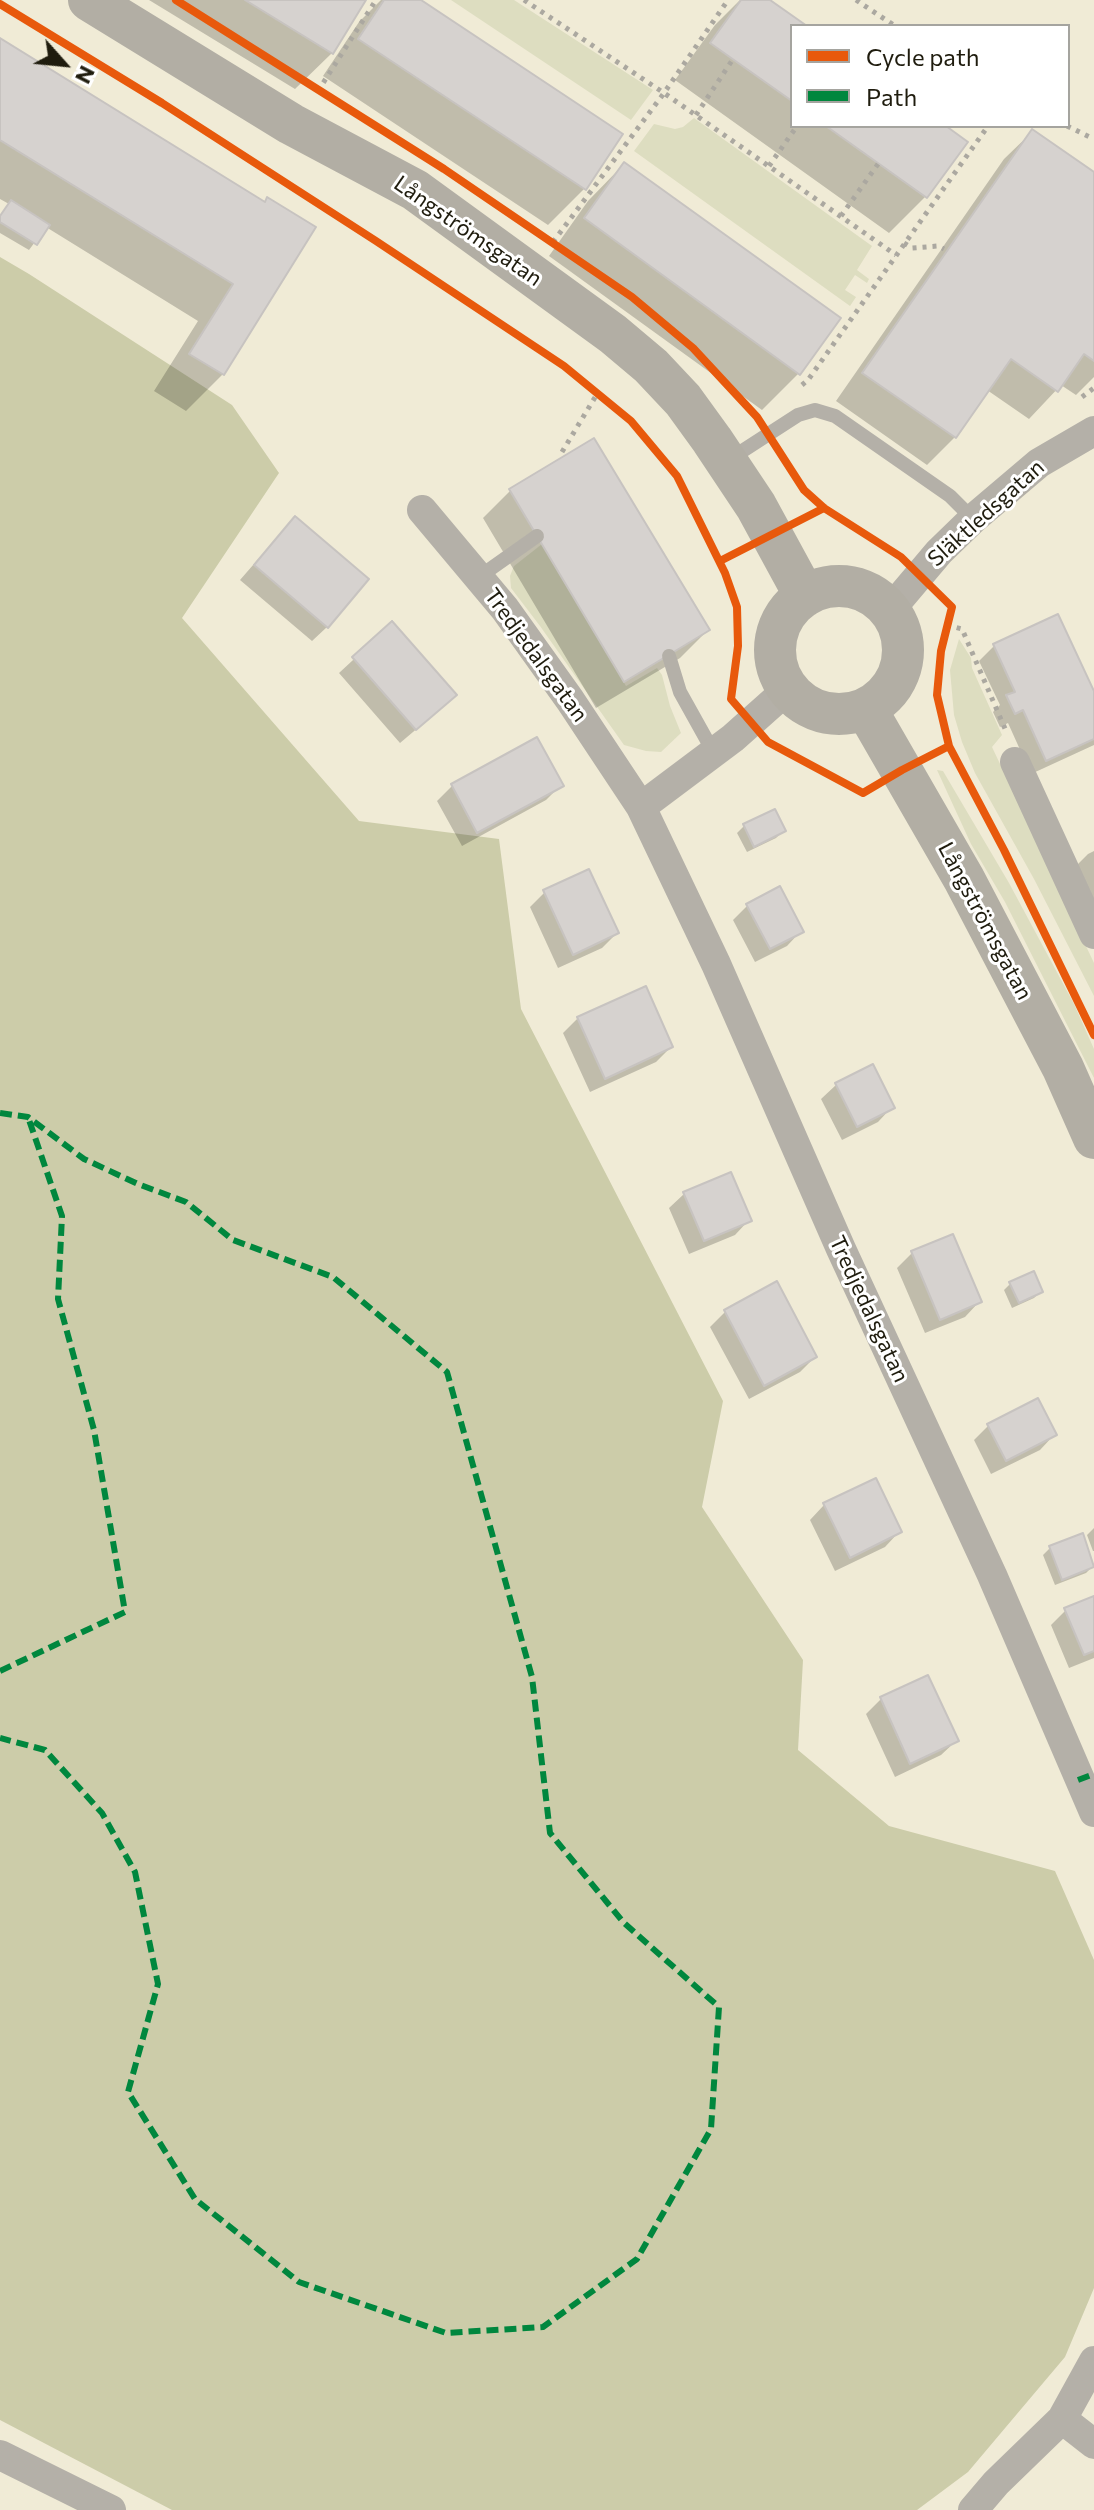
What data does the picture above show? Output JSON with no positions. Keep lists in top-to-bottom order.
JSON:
{
  "streets": {
    "street": ["Långströmsgatan", "Släktledsgatan", "Tredjedalsgatan"]
  },
  "crossings": [
    ["Långströmsgatan", "Släktledsgatan"]
  ],
  "legend": ["Cycle path", "Path"],
  "north": "bottom right"
}
